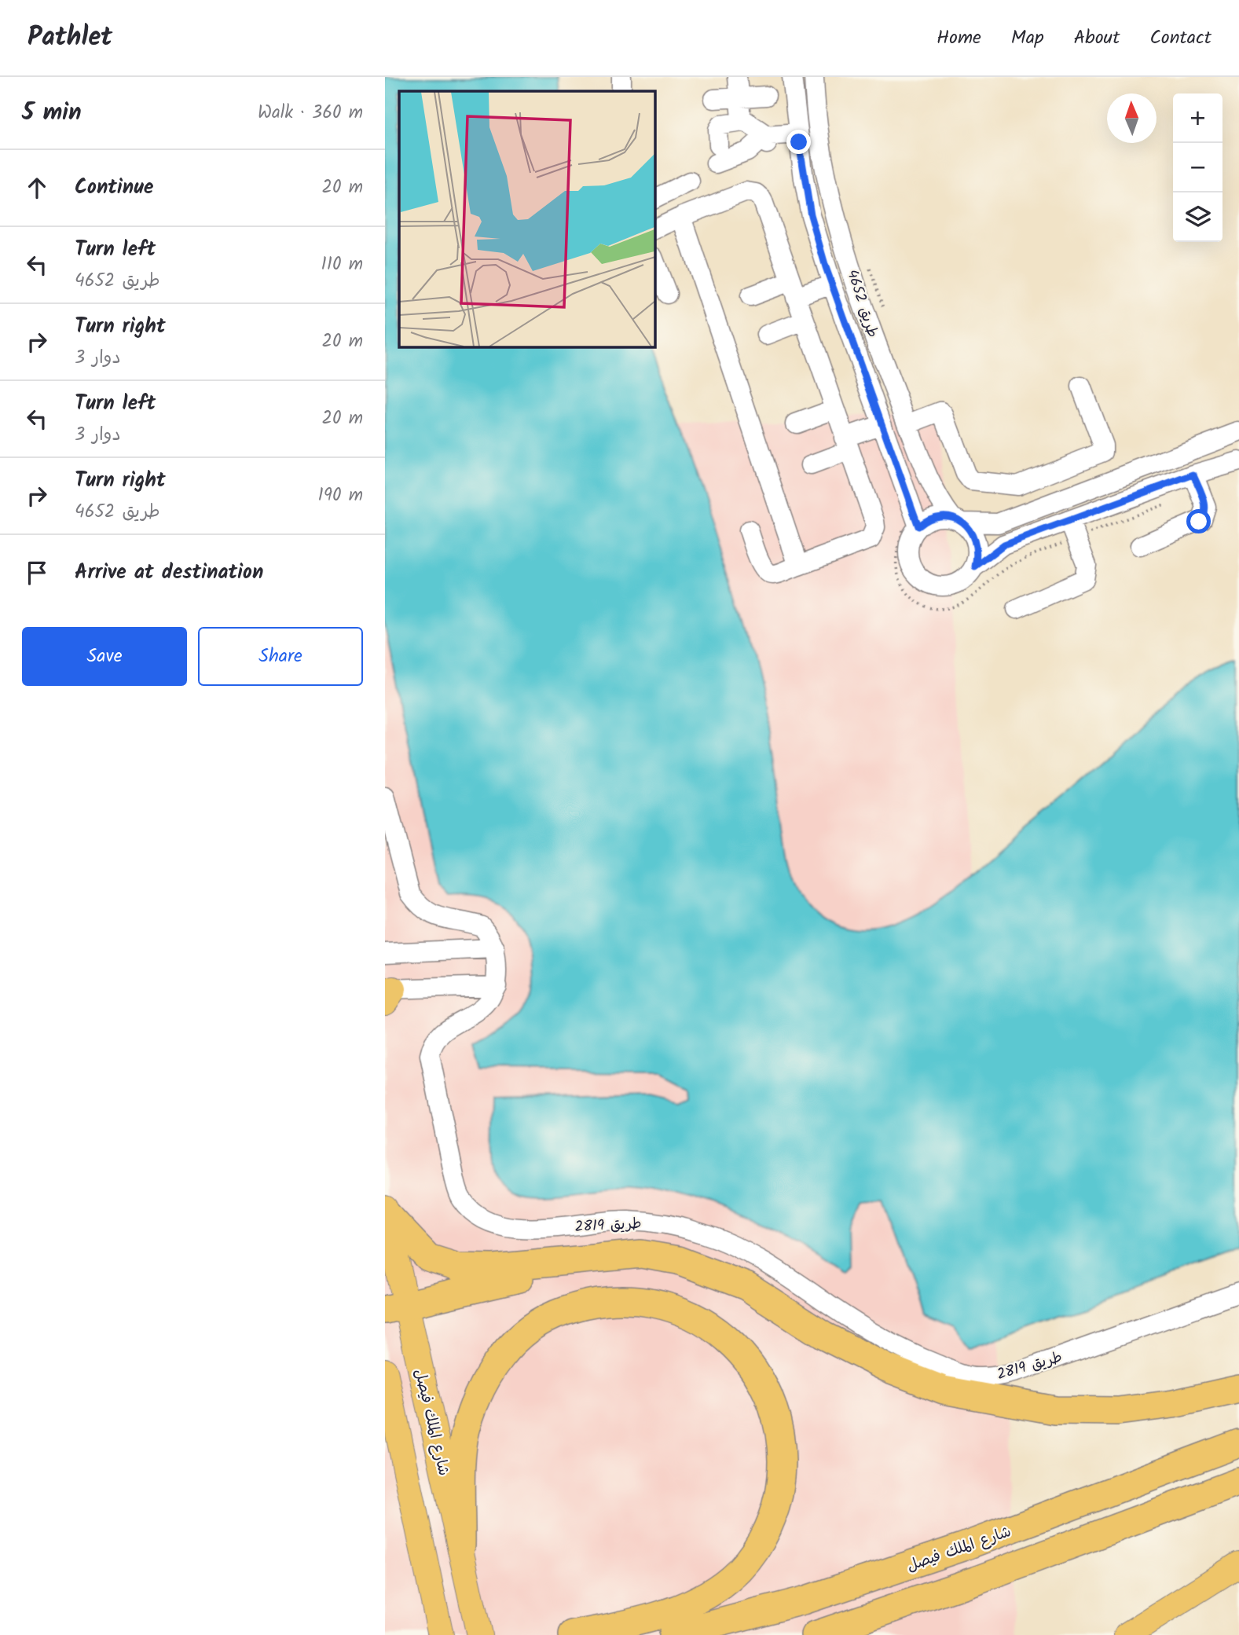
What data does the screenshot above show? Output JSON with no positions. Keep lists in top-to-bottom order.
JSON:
{
  "streets": {
    "highway": ["شارع الملك فيصل"],
    "street": ["طريق 4652", "طريق 2819"]
  },
  "north": "top",
  "page": {
    "header": "Pathlet",
    "nav": [
      "Home",
      "Map",
      "About",
      "Contact"
    ],
    "heading": ["5 min", "Walk · 360 m"],
    "map_buttons": ["+", "−"],
    "list": [
      ["Continue", "20 m"],
      ["Turn left", "طريق 4652", "110 m"],
      ["Turn right", "دوار 3", "20 m"],
      ["Turn left", "دوار 3", "20 m"],
      ["Turn right", "طريق 4652", "190 m"],
      "Arrive at destination"
    ],
    "buttons": ["Save", "Share"]
  }
}
